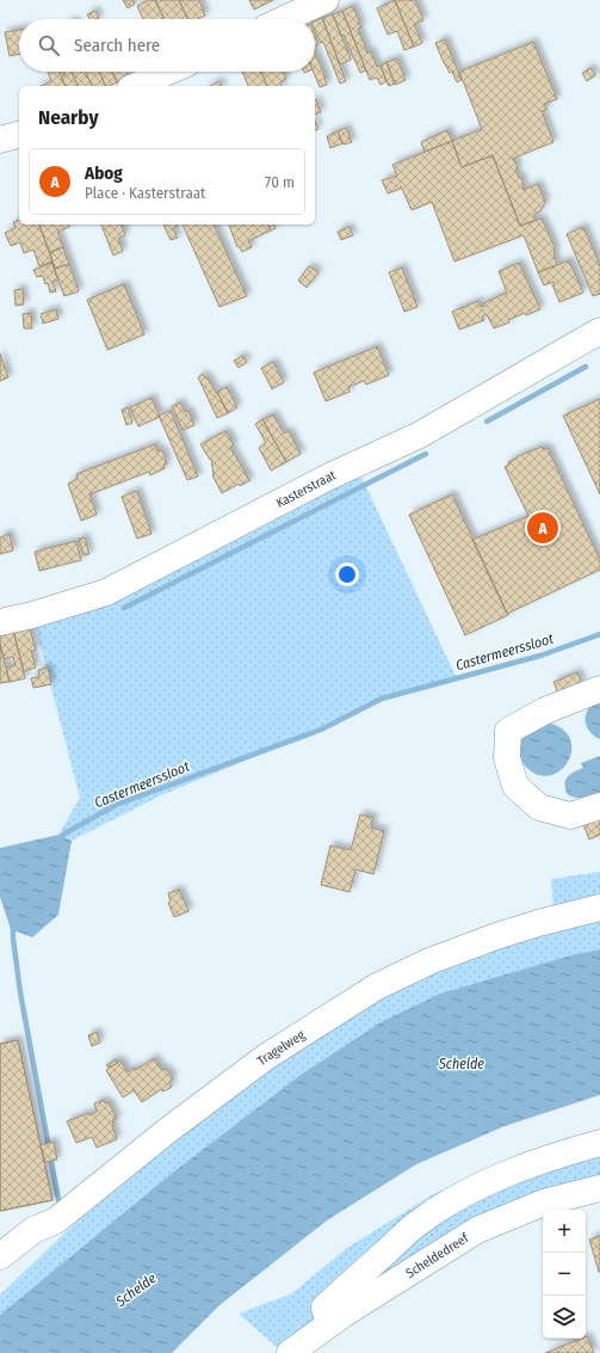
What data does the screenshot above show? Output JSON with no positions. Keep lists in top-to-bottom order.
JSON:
{
  "streets": {
    "street": ["Kasterstraat", "Tragelweg", "Scheldedreef"]
  },
  "water": ["Castermeerssloot", "Schelde"],
  "page": {
    "search": "Search here",
    "heading": "Nearby",
    "list": [
      {
        "mark": "A",
        "name": "Abog",
        "note": "Place · Kasterstraat",
        "value": "70 m"
      }
    ],
    "pins": "A",
    "map_buttons": ["+", "−"]
  }
}
